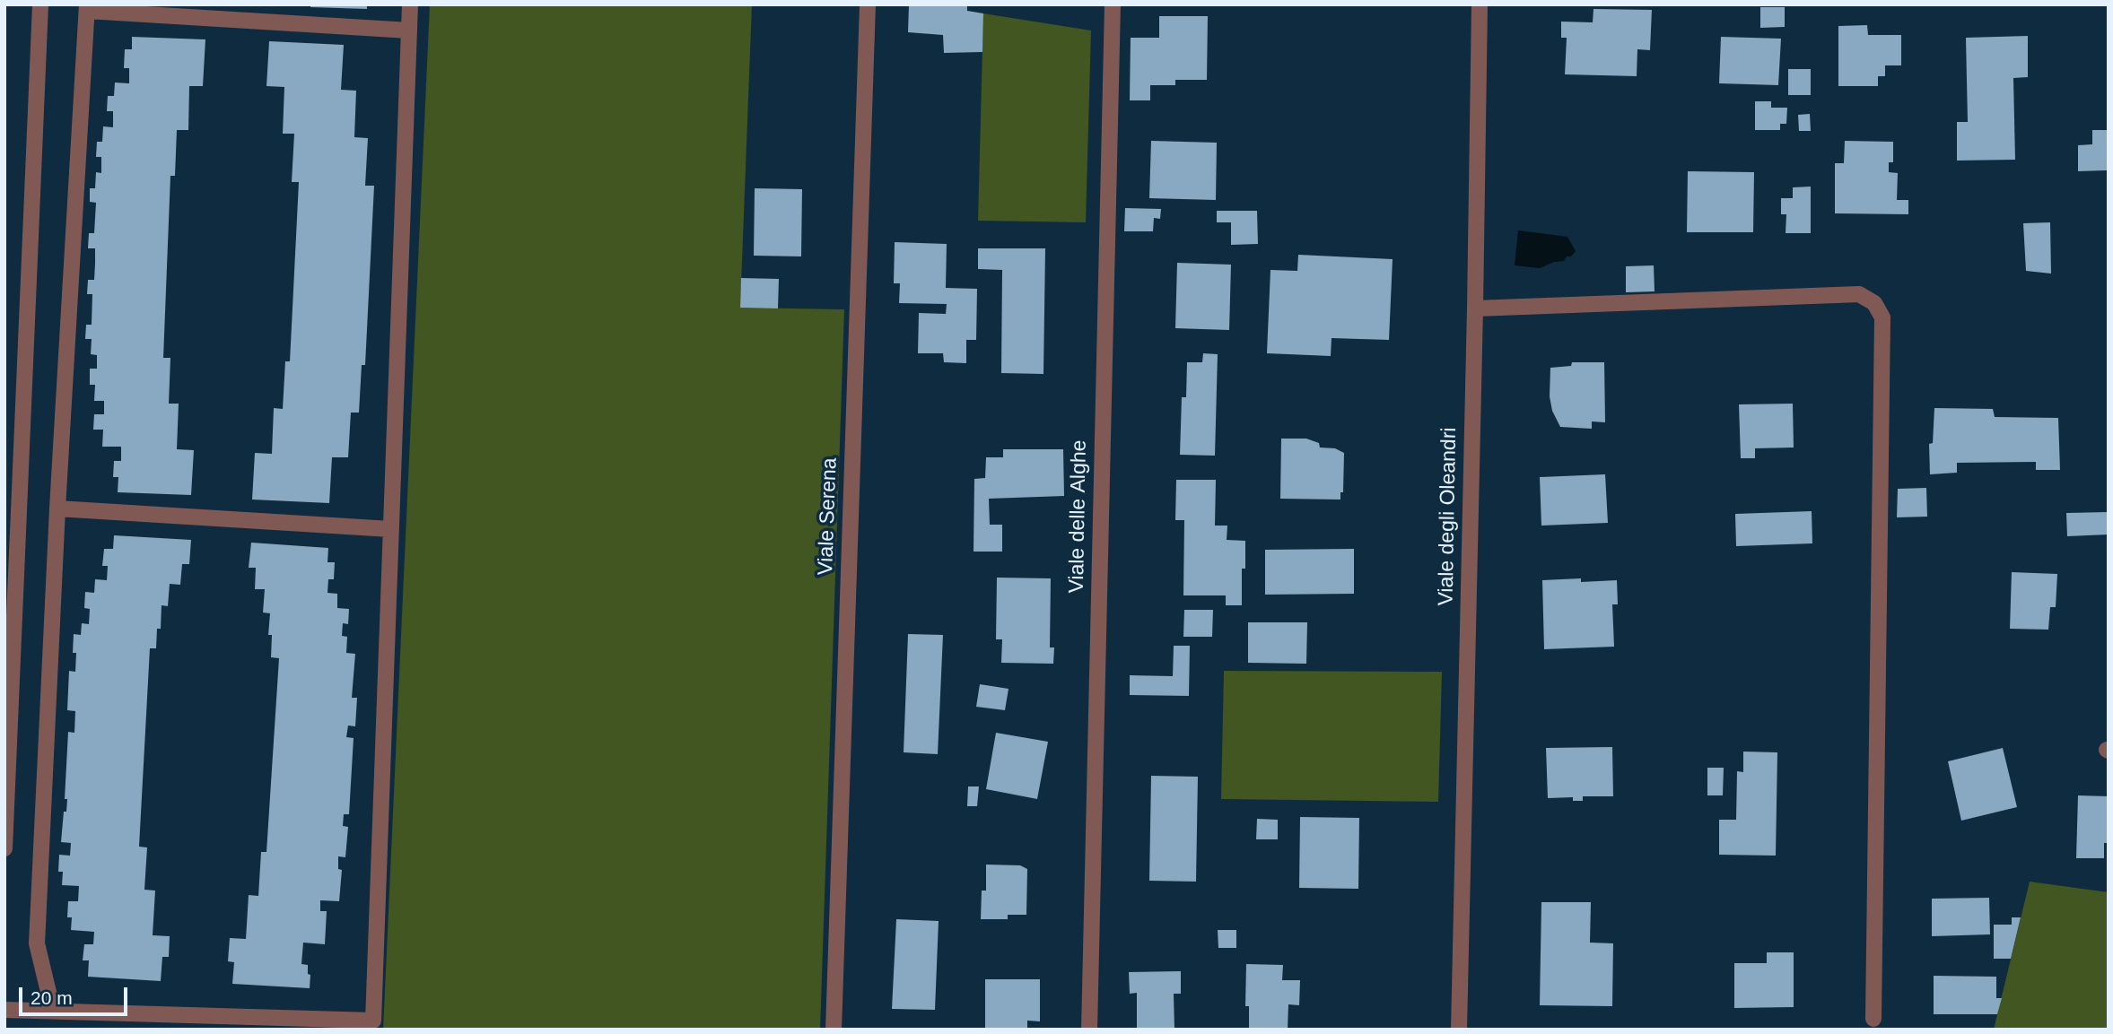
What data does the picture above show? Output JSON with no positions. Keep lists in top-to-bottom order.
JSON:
{
  "streets": {
    "street": ["Viale Serena", "Viale delle Alghe", "Viale degli Oleandri"]
  },
  "scale_bar": "20 m"
}
